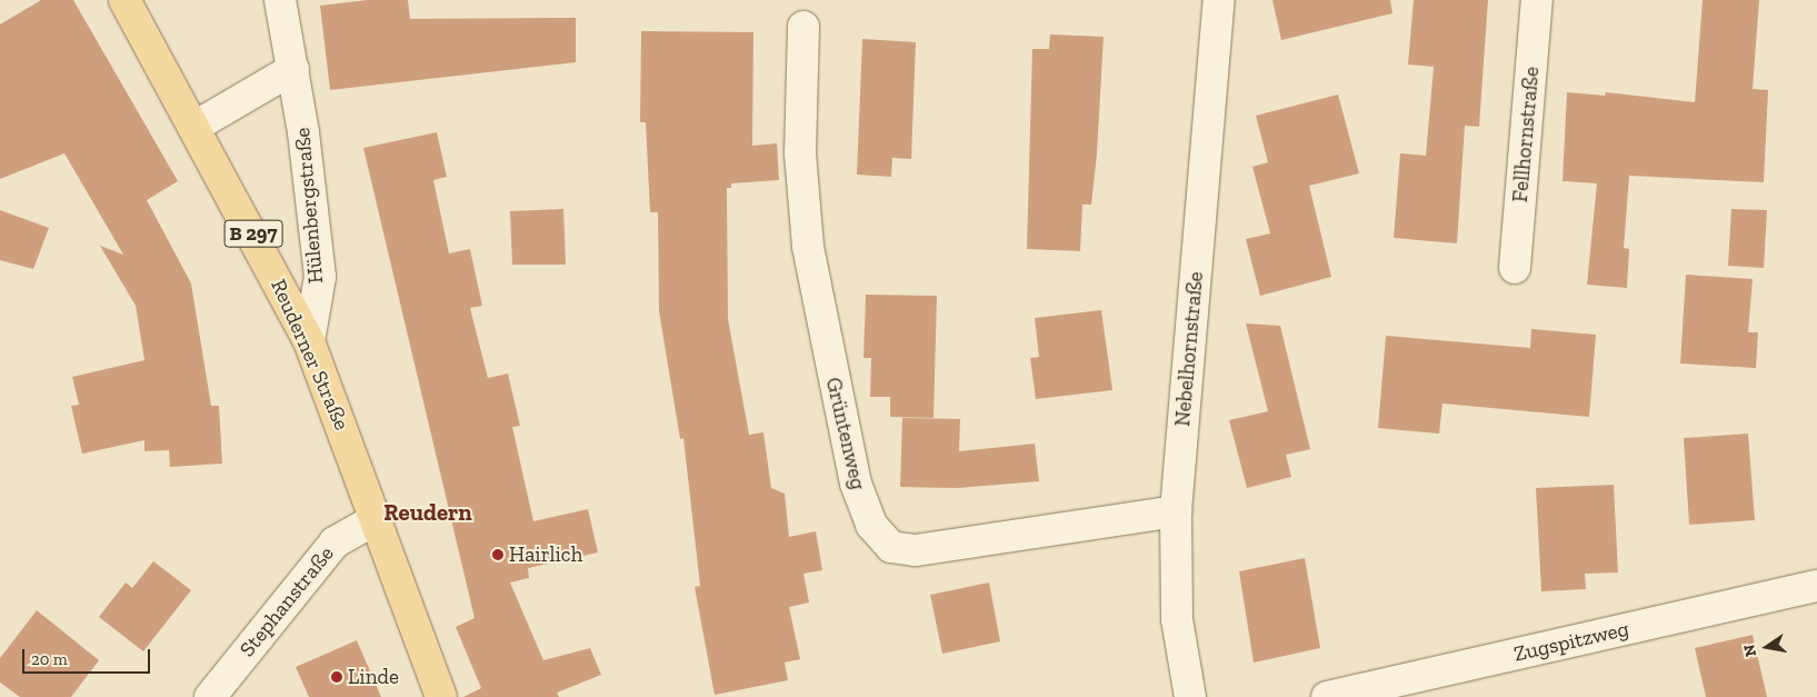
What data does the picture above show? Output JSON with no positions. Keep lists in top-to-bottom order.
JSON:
{
  "streets": {
    "main road": ["B 297", "Reuderner Straße"],
    "street": [
      "Fellhornstraße",
      "Hülenbergstraße",
      "Nebelhornstraße",
      "Grüntenweg",
      "Stephanstraße",
      "Zugspitzweg"
    ]
  },
  "crossings": [
    ["Hülenbergstraße", "Reuderner Straße"],
    ["Nebelhornstraße", "Grüntenweg"],
    ["Reuderner Straße", "Stephanstraße"]
  ],
  "districts": ["Reudern"],
  "places": ["Hairlich", "Linde"],
  "scale_bar": "20 m",
  "north": "left"
}
